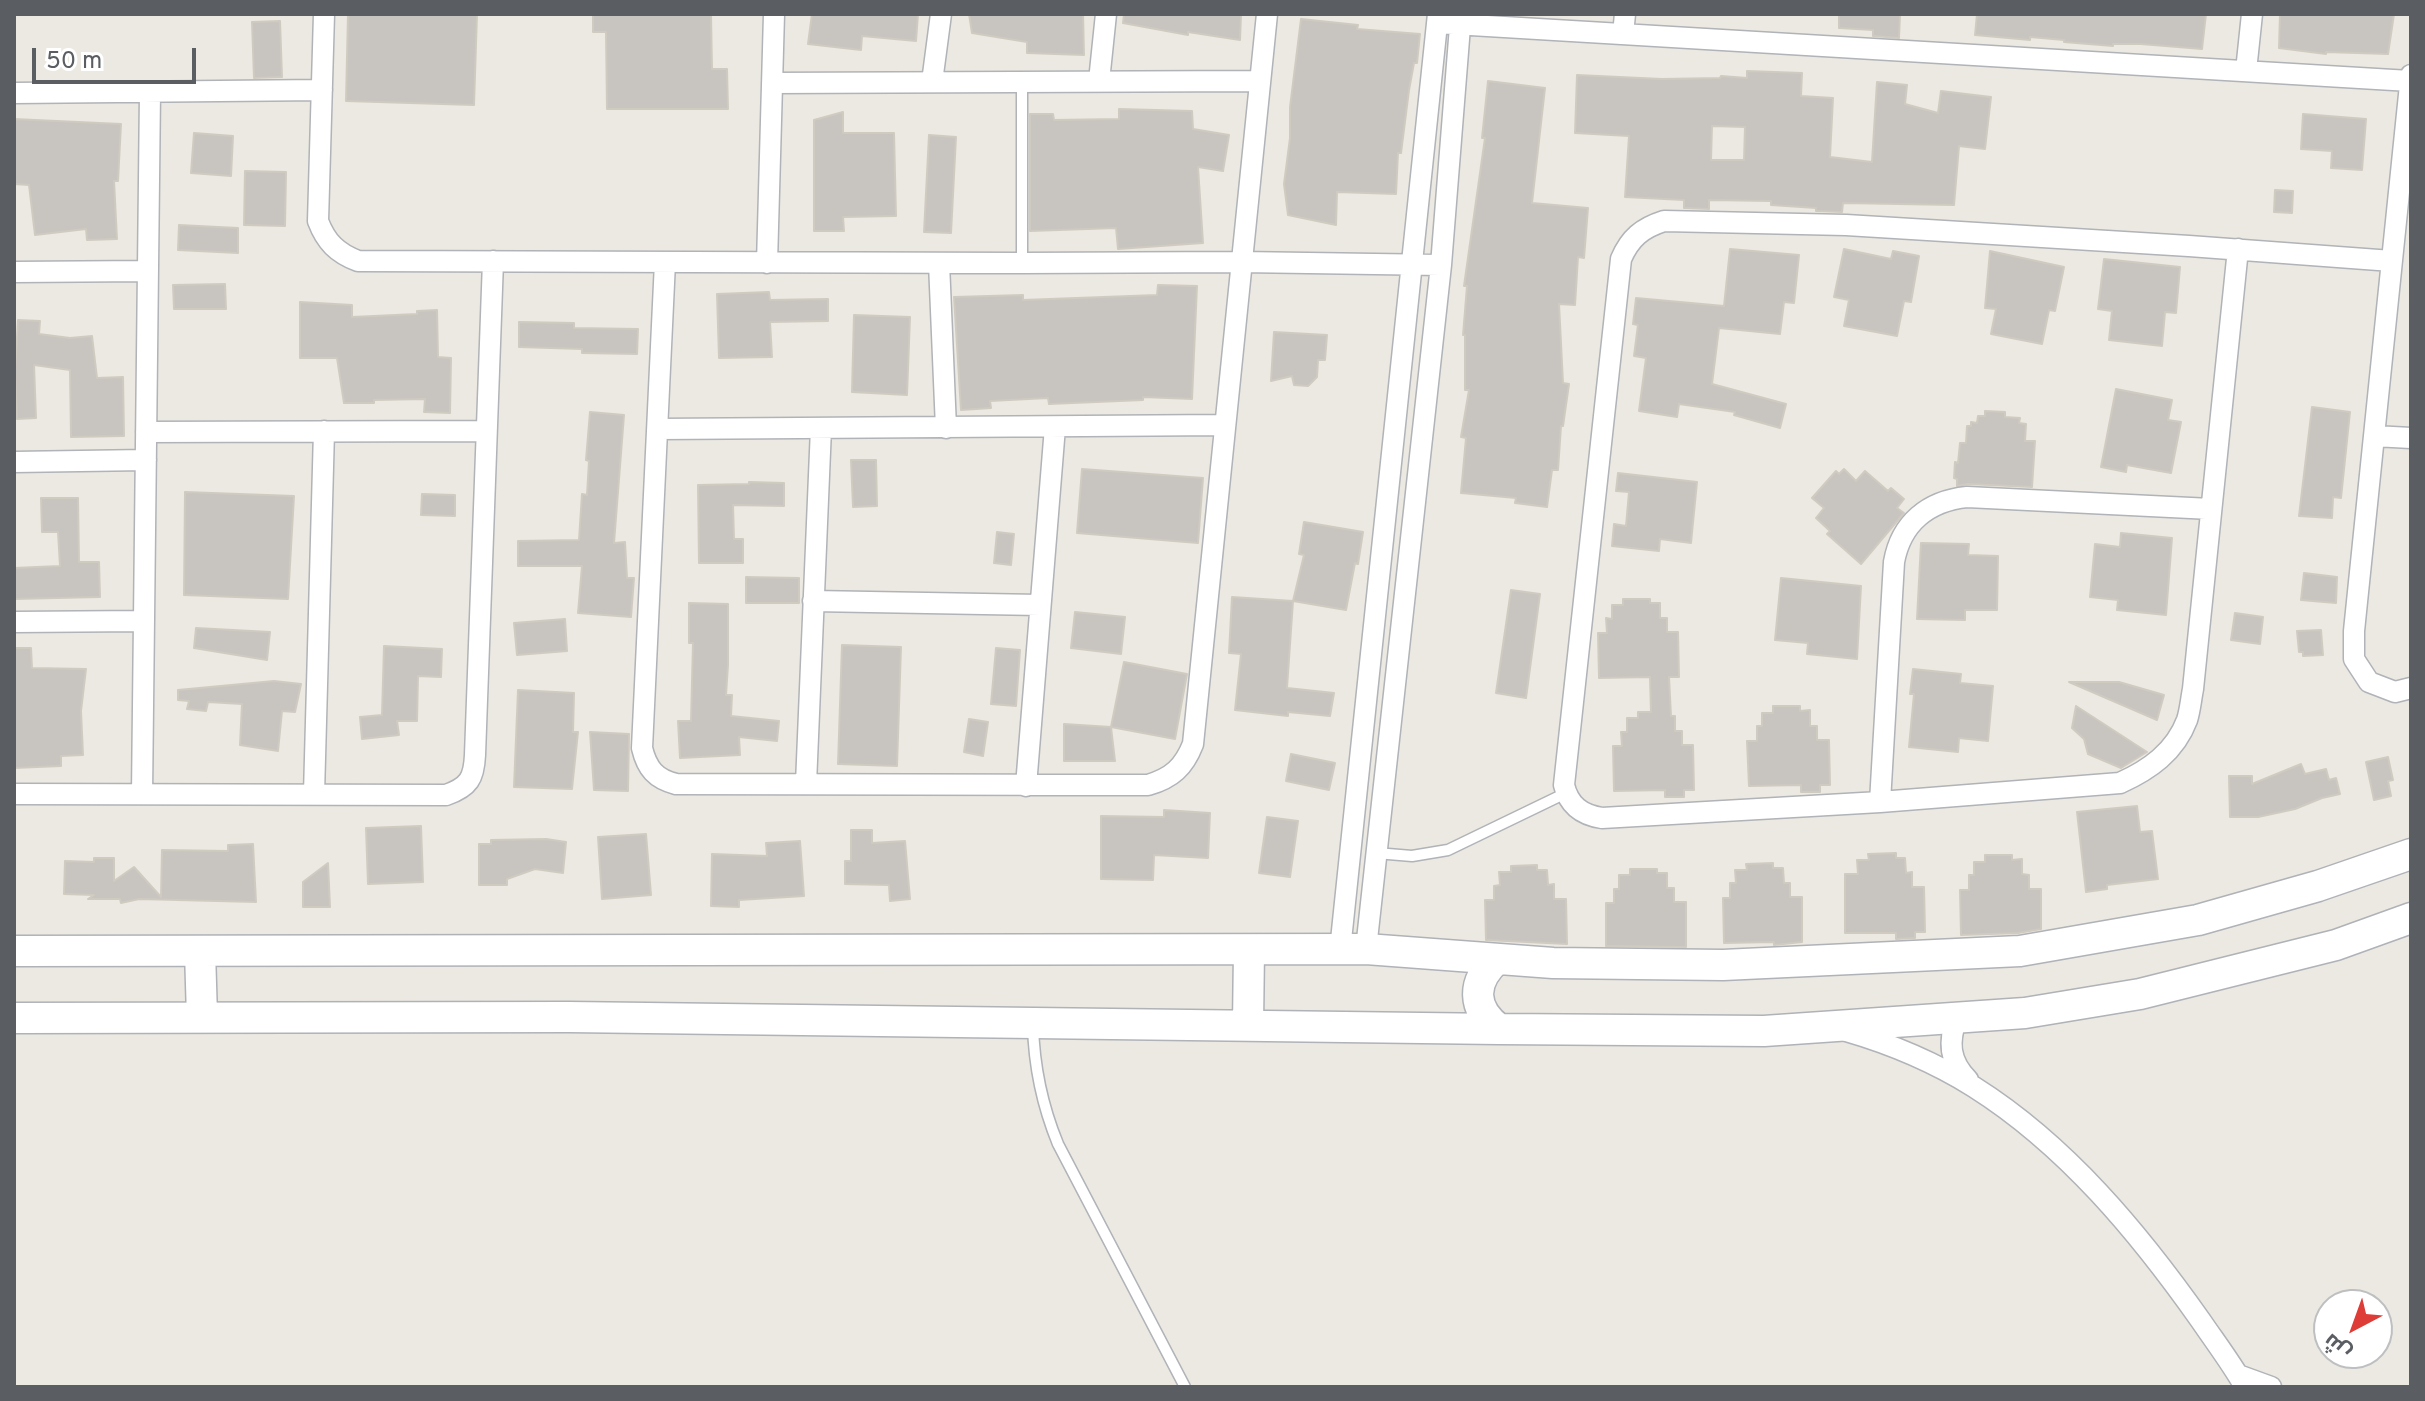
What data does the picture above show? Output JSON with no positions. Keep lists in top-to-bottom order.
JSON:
{
  "scale_bar": "50 m",
  "north": "bottom left"
}
